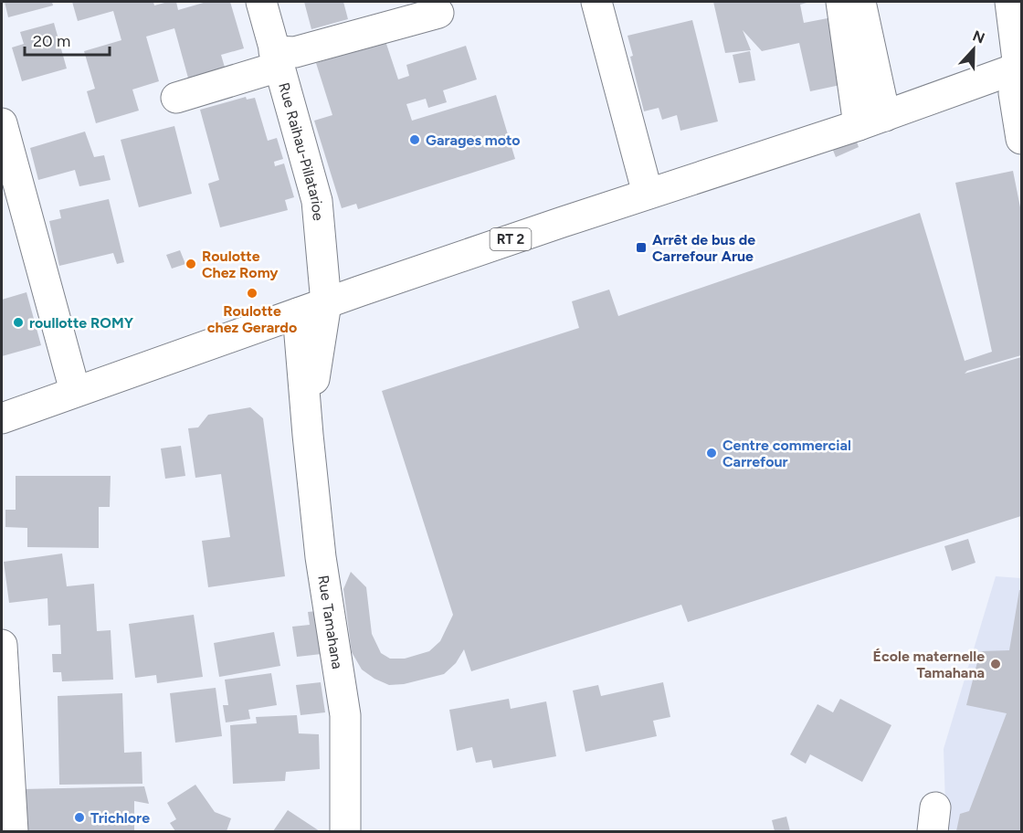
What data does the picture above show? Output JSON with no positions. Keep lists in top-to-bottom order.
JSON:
{
  "streets": {
    "street": ["Rue Raihau-Pillatarioe", "RT 2", "Rue Tamahana"]
  },
  "crossings": [
    ["Rue Raihau-Pillatarioe", "RT 2"],
    ["Rue Raihau-Pillatarioe", "Rue Tamahana"],
    ["RT 2", "Rue Tamahana"]
  ],
  "places": {
    "other": [
      "Garages moto",
      "Roulotte Chez Romy",
      "Roulotte chez Gerardo",
      "roullotte ROMY",
      "Centre commercial Carrefour",
      "École maternelle Tamahana",
      "Trichlore"
    ],
    "transit": ["Arrêt de bus de Carrefour Arue"]
  },
  "scale_bar": "20 m",
  "north": "top"
}
